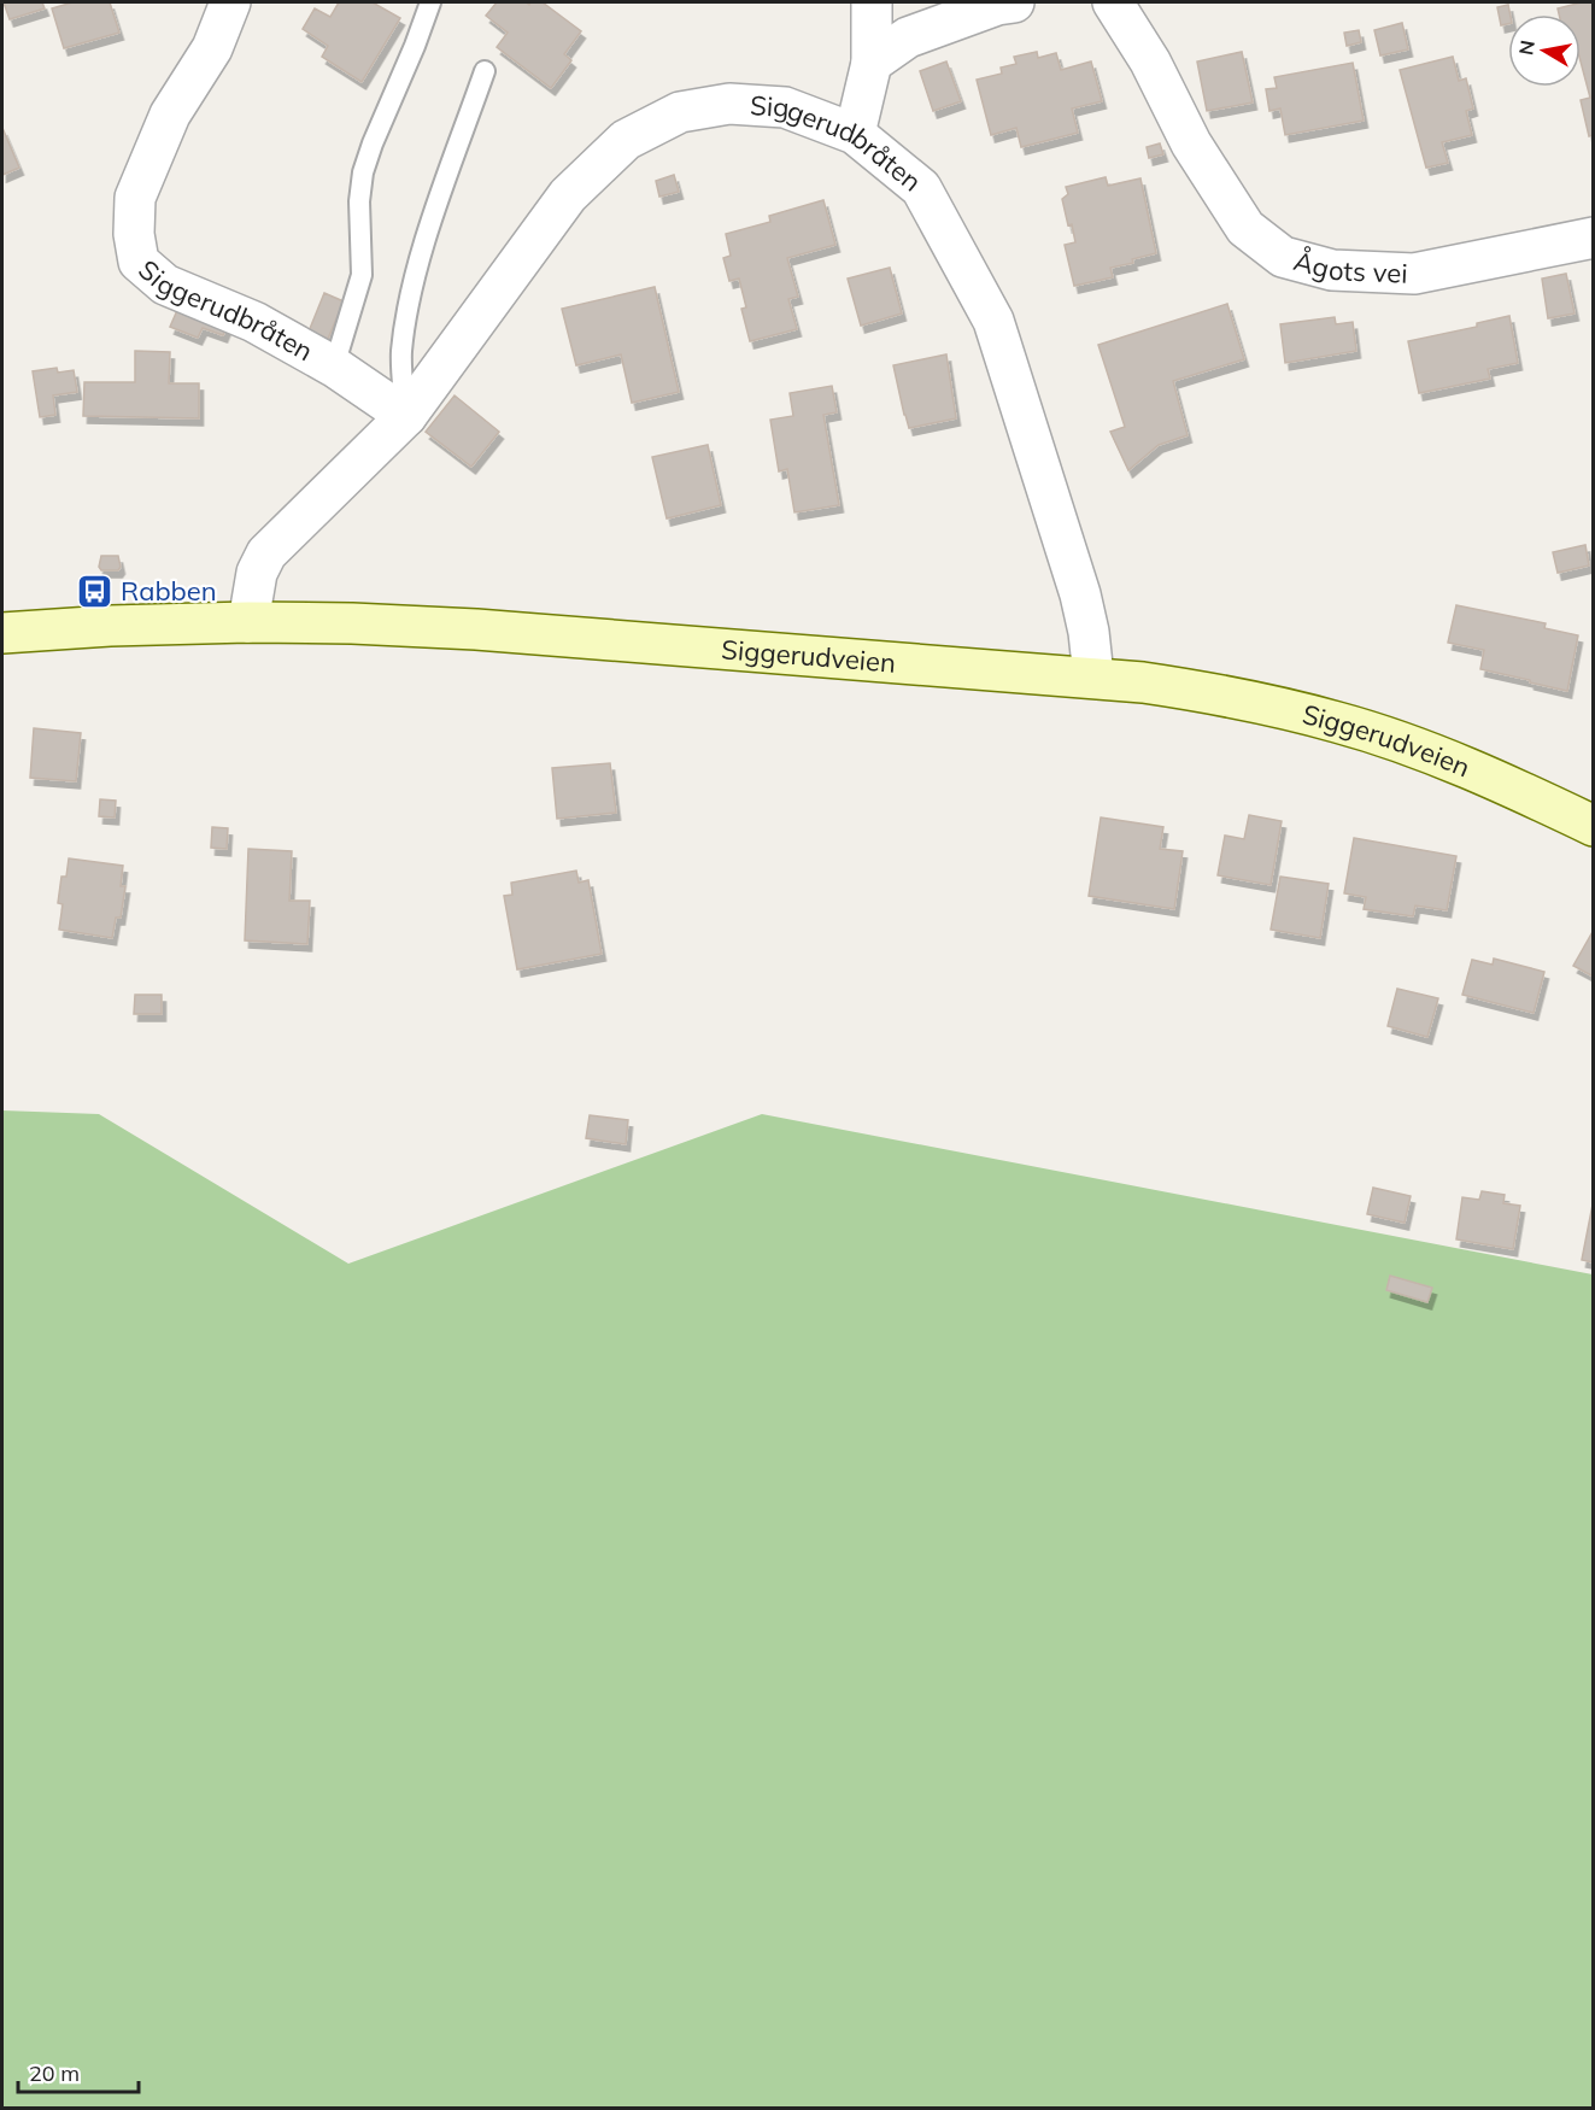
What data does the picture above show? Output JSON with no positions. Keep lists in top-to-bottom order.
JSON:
{
  "streets": {
    "main road": ["Siggerudveien"],
    "street": ["Siggerudbråten", "Ågots vei"]
  },
  "crossings": [
    ["Siggerudbråten", "Siggerudveien"]
  ],
  "places": {
    "bus stop": ["Rabben"]
  },
  "scale_bar": "20 m",
  "north": "left"
}
